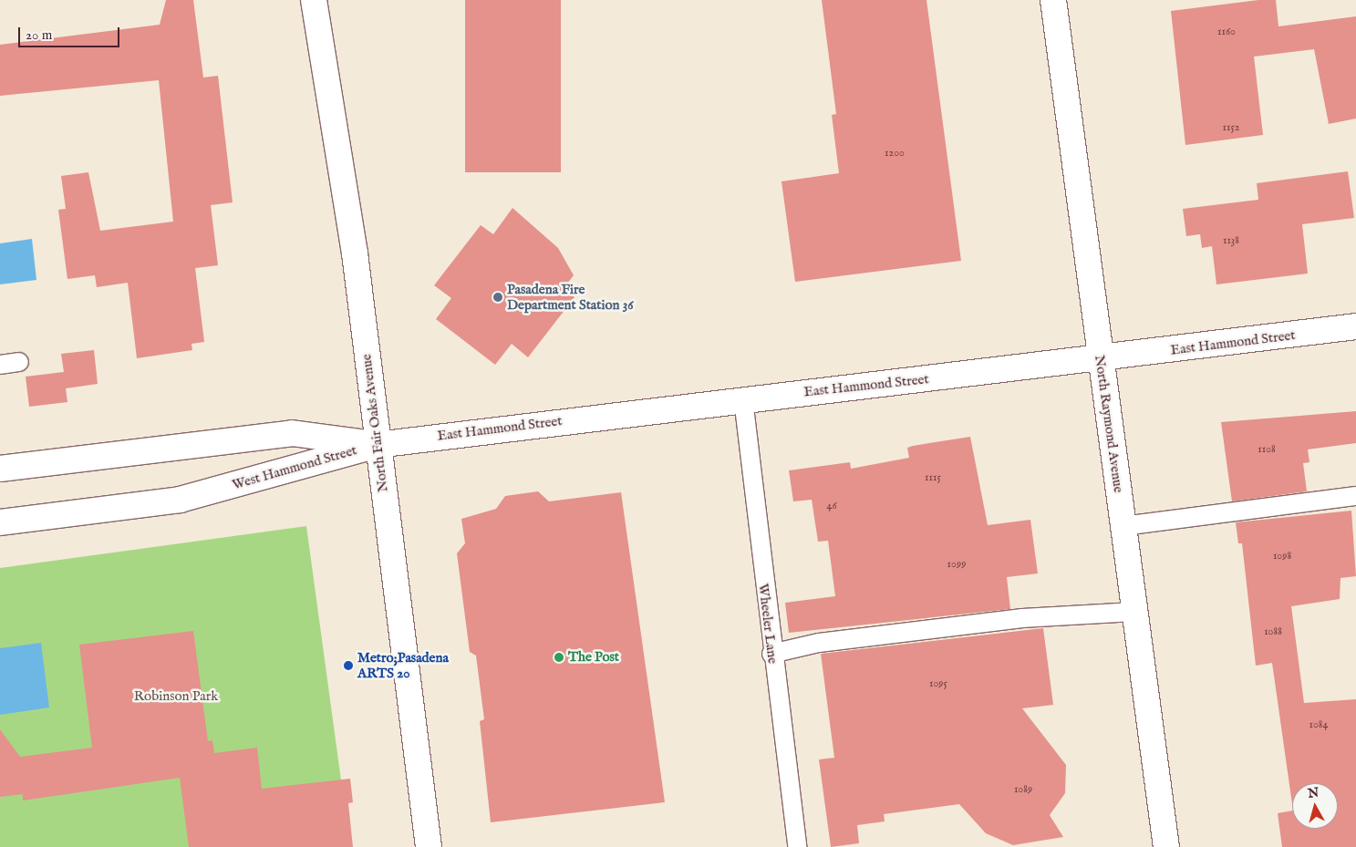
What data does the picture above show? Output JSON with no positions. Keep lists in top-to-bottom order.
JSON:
{
  "streets": {
    "street": [
      "East Hammond Street",
      "North Fair Oaks Avenue",
      "North Raymond Avenue",
      "West Hammond Street"
    ],
    "lane": ["Wheeler Lane"]
  },
  "crossings": [
    ["East Hammond Street", "North Fair Oaks Avenue"],
    ["East Hammond Street", "North Raymond Avenue"],
    ["East Hammond Street", "West Hammond Street"],
    ["East Hammond Street", "Wheeler Lane"],
    ["North Fair Oaks Avenue", "West Hammond Street"]
  ],
  "parks": ["Robinson Park"],
  "places": ["Pasadena Fire Department Station 36", "The Post", "Metro;Pasadena ARTS 20"],
  "house_numbers": [
    "1160",
    "1152",
    "1200",
    "1138",
    "1108",
    "1115",
    "46",
    "1098",
    "1099",
    "1088",
    "1095",
    "1084",
    "1089"
  ],
  "scale_bar": "20 m",
  "north": "top"
}
